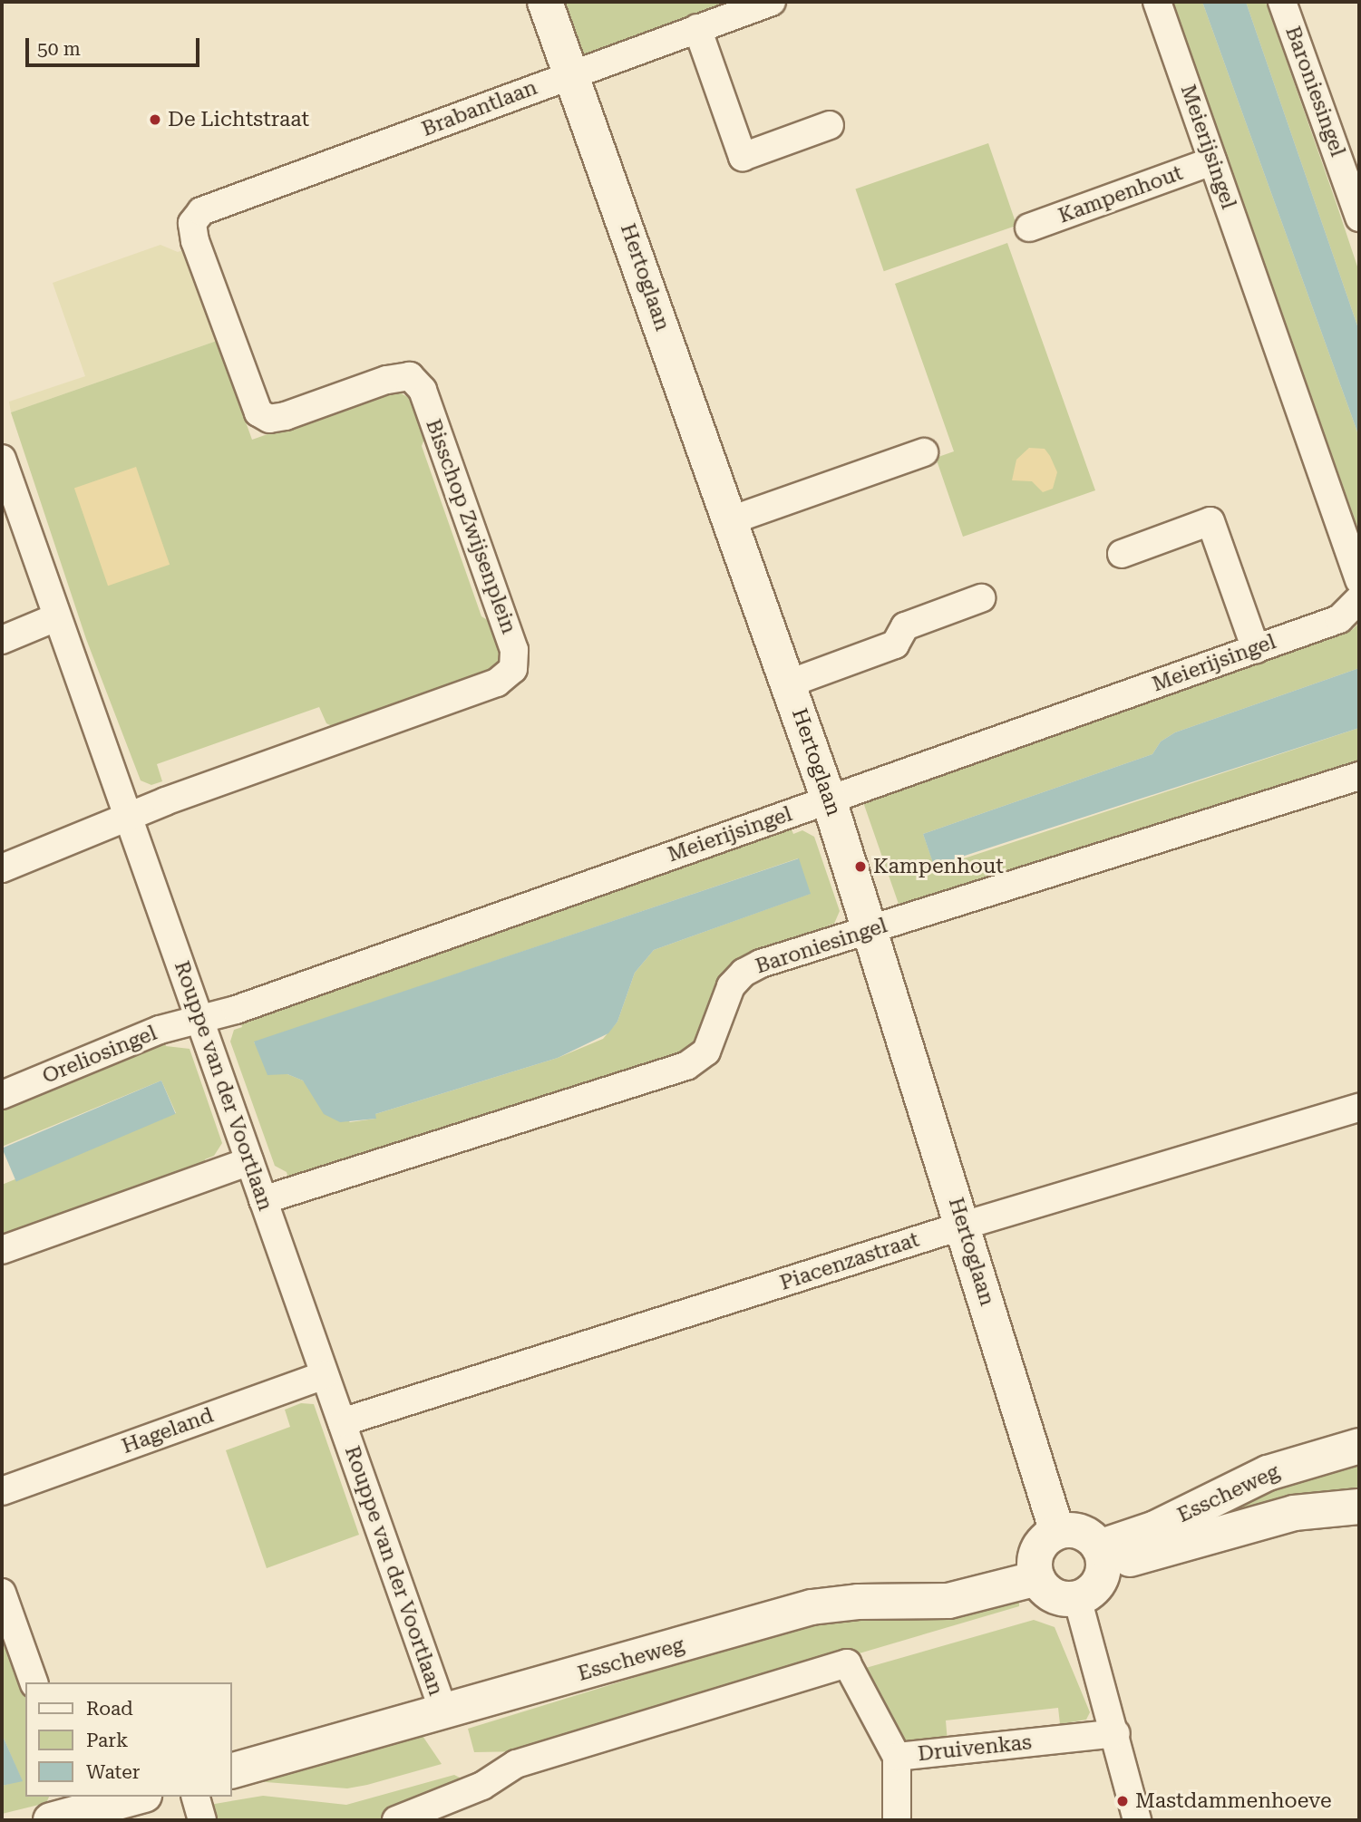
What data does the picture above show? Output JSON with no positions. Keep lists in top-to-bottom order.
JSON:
{
  "streets": {
    "street": [
      "Baroniesingel",
      "Brabantlaan",
      "Meierijsingel",
      "Kampenhout",
      "Hertoglaan",
      "Bisschop Zwijsenplein",
      "Oreliosingel",
      "Rouppe van der Voortlaan",
      "Piacenzastraat",
      "Hageland",
      "Esscheweg",
      "Druivenkas"
    ]
  },
  "crossings": [
    ["Baroniesingel", "Hertoglaan"],
    ["Baroniesingel", "Rouppe van der Voortlaan"],
    ["Brabantlaan", "Hertoglaan"],
    ["Brabantlaan", "Bisschop Zwijsenplein"],
    ["Meierijsingel", "Kampenhout"],
    ["Meierijsingel", "Hertoglaan"],
    ["Meierijsingel", "Oreliosingel"],
    ["Meierijsingel", "Rouppe van der Voortlaan"],
    ["Hertoglaan", "Piacenzastraat"],
    ["Hertoglaan", "Esscheweg"],
    ["Bisschop Zwijsenplein", "Rouppe van der Voortlaan"],
    ["Oreliosingel", "Rouppe van der Voortlaan"],
    ["Rouppe van der Voortlaan", "Piacenzastraat"],
    ["Rouppe van der Voortlaan", "Hageland"],
    ["Rouppe van der Voortlaan", "Esscheweg"]
  ],
  "places": ["De Lichtstraat", "Kampenhout", "Mastdammenhoeve"],
  "legend": ["Road", "Park", "Water"],
  "scale_bar": "50 m"
}
